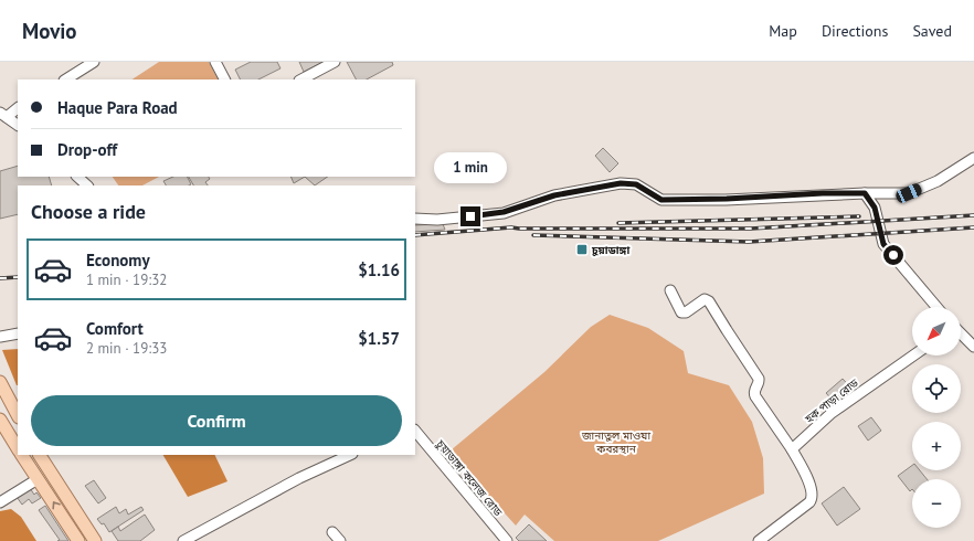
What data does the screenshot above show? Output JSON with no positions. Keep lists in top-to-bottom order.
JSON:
{
  "streets": {
    "street": ["হক পাড়া রোড", "চুয়াডাঙ্গা কলেজ রোড"]
  },
  "parks": ["জানাতুল মাওয়া কবরস্থান"],
  "places": {
    "transit": ["চুয়াডাঙ্গা"]
  },
  "north": "bottom left",
  "page": {
    "header": "Movio",
    "nav": ["Map", "Directions", "Saved"],
    "banner": ["Haque Para Road", "Drop-off"],
    "bubble": "1 min",
    "heading": "Choose a ride",
    "list": [
      {
        "name": "Economy",
        "note": "1 min · 19:32",
        "value": "$1.16"
      },
      {
        "name": "Comfort",
        "note": "2 min · 19:33",
        "value": "$1.57"
      }
    ],
    "map_buttons": ["+", "−"],
    "buttons": "Confirm"
  }
}
